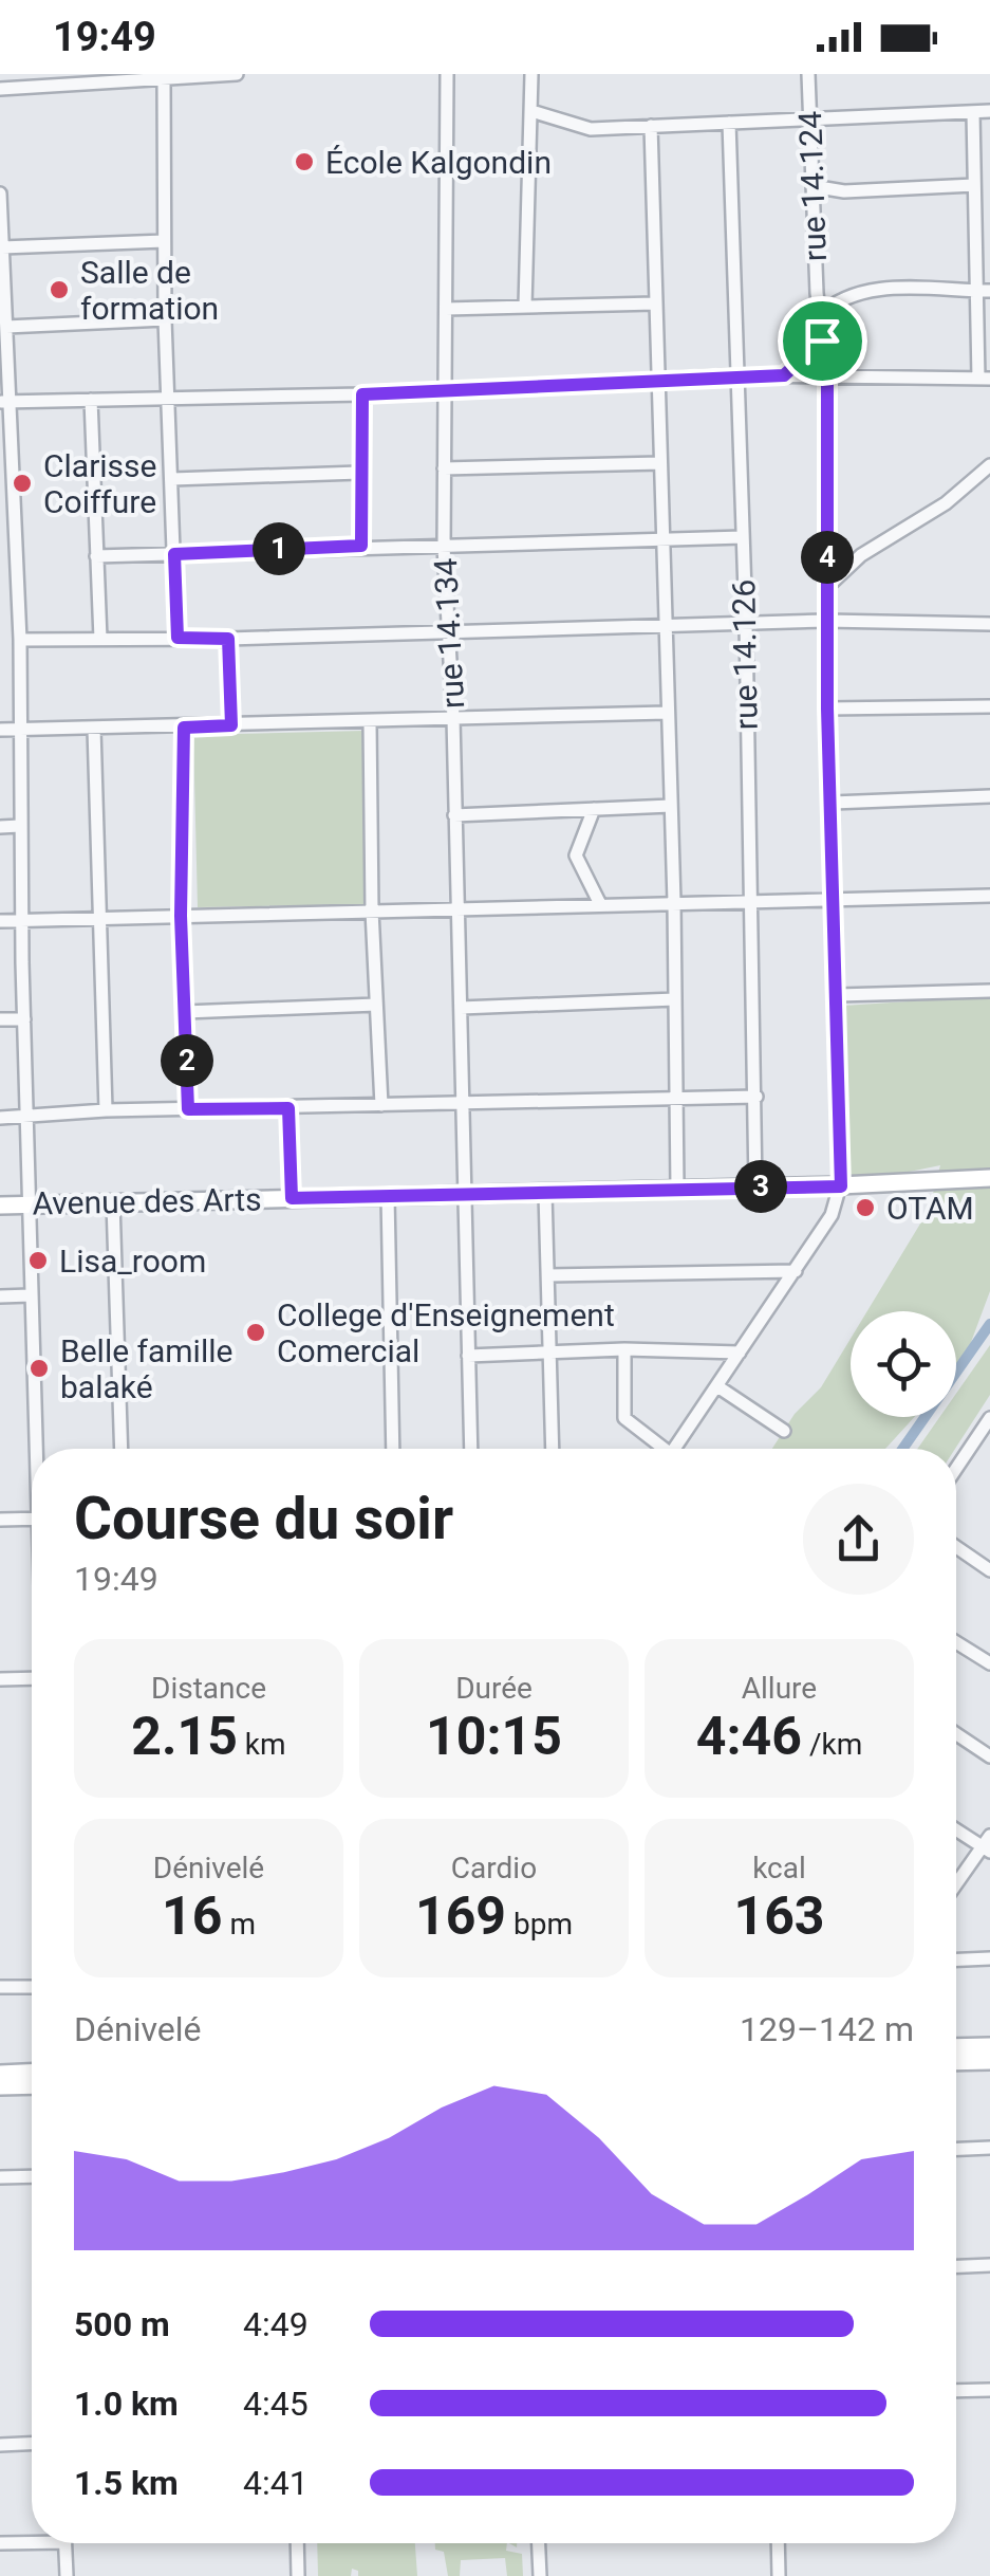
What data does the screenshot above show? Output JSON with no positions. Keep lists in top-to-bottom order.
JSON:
{
  "streets": {
    "street": [
      "rue 14.124",
      "rue 14.134",
      "rue 14.126",
      "Avenue des Arts"
    ]
  },
  "crossings": [
    ["rue 14.124", "Avenue des Arts"],
    ["rue 14.134", "Avenue des Arts"],
    ["rue 14.126", "Avenue des Arts"]
  ],
  "places": [
    "École Kalgondin",
    "Salle de formation",
    "Clarisse Coiffure",
    "OTAM",
    "Lisa_room",
    "College d'Enseignement Comercial",
    "Belle famille balaké"
  ],
  "page": {
    "status": "19:49",
    "pins": [
      "1",
      "4",
      "2",
      "3"
    ],
    "heading": ["Course du soir", "19:49"],
    "stats": [
      ["Distance", "2.15 km"],
      ["Durée", "10:15"],
      ["Allure", "4:46 /km"],
      ["Dénivelé", "16 m"],
      ["Cardio", "169 bpm"],
      ["kcal", "163"]
    ],
    "chart": ["Dénivelé", "129–142 m"],
    "list": [
      {
        "name": "500 m",
        "note": "4:49"
      },
      {
        "name": "1.0 km",
        "note": "4:45"
      },
      {
        "name": "1.5 km",
        "note": "4:41"
      }
    ]
  }
}
